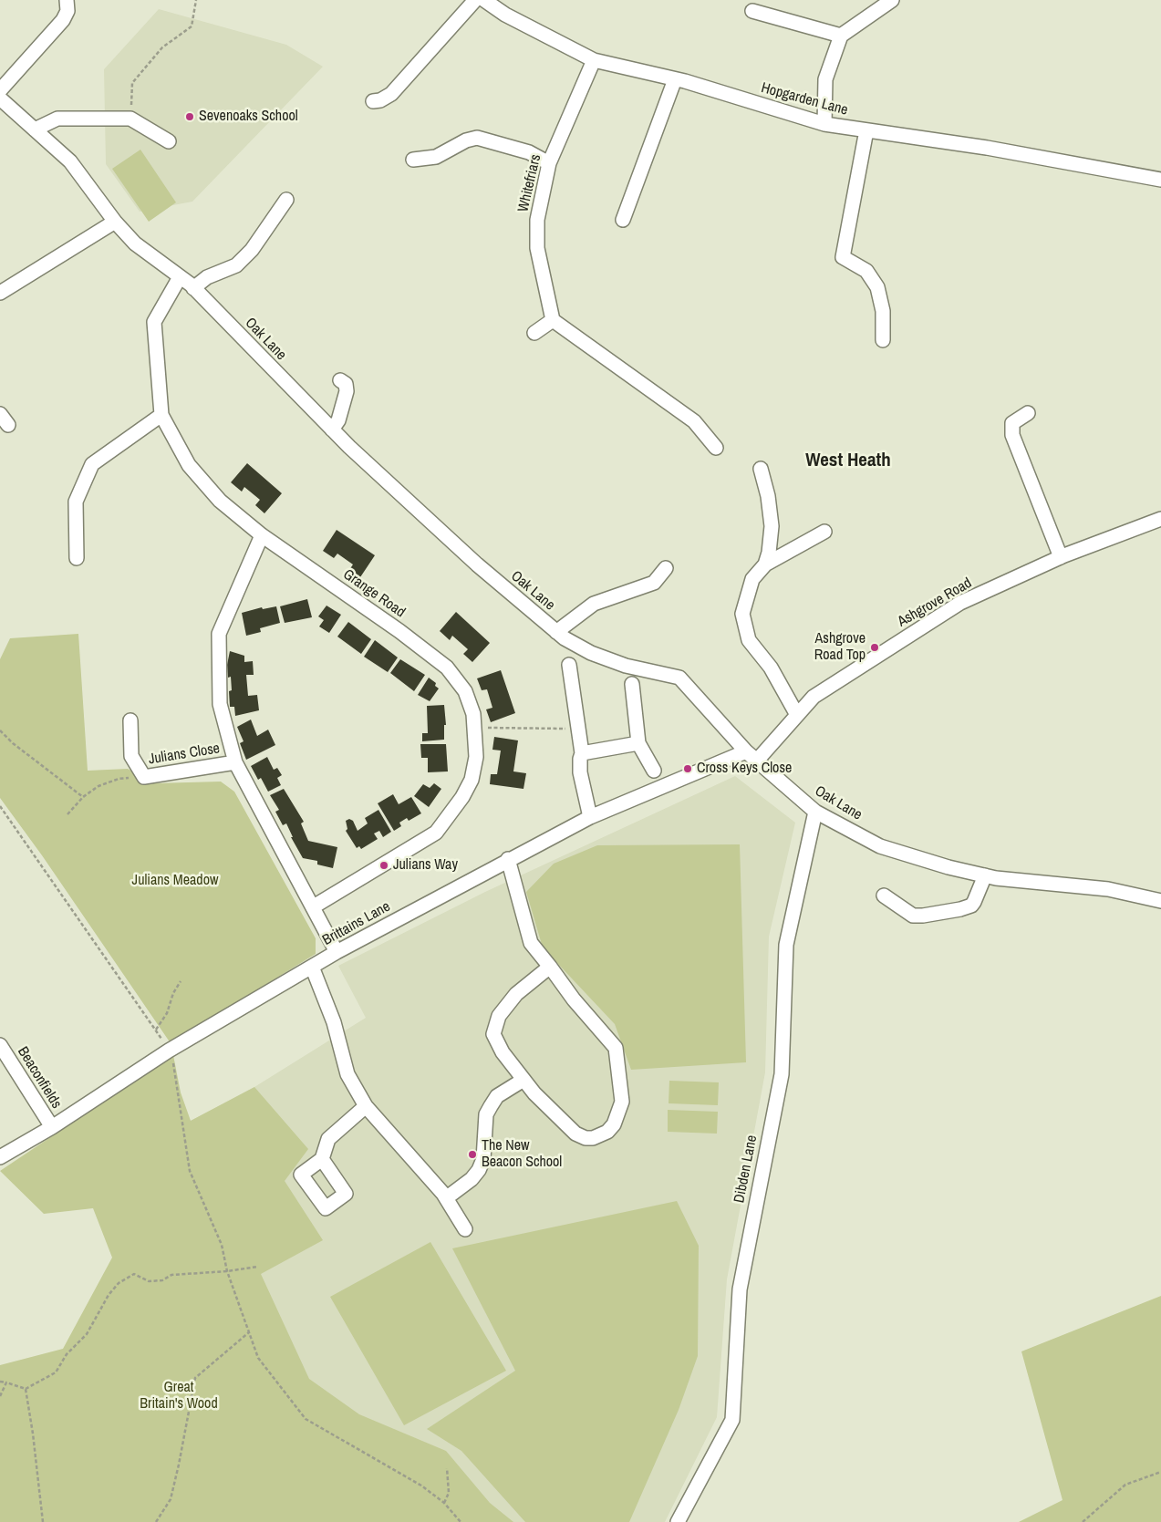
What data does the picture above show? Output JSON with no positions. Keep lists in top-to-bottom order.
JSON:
{
  "streets": {
    "street": [
      "Hopgarden Lane",
      "Whitefriars",
      "Oak Lane",
      "Grange Road",
      "Ashgrove Road",
      "Julians Close",
      "Brittains Lane",
      "Beaconfields",
      "Dibden Lane"
    ]
  },
  "crossings": [
    ["Hopgarden Lane", "Whitefriars"],
    ["Oak Lane", "Grange Road"],
    ["Oak Lane", "Ashgrove Road"],
    ["Oak Lane", "Brittains Lane"],
    ["Oak Lane", "Dibden Lane"],
    ["Brittains Lane", "Beaconfields"]
  ],
  "districts": ["West Heath"],
  "parks": ["Julians Meadow", "Great Britain's Wood"],
  "places": [
    "Sevenoaks School",
    "Ashgrove Road Top",
    "Cross Keys Close",
    "Julians Way",
    "The New Beacon School"
  ]
}
